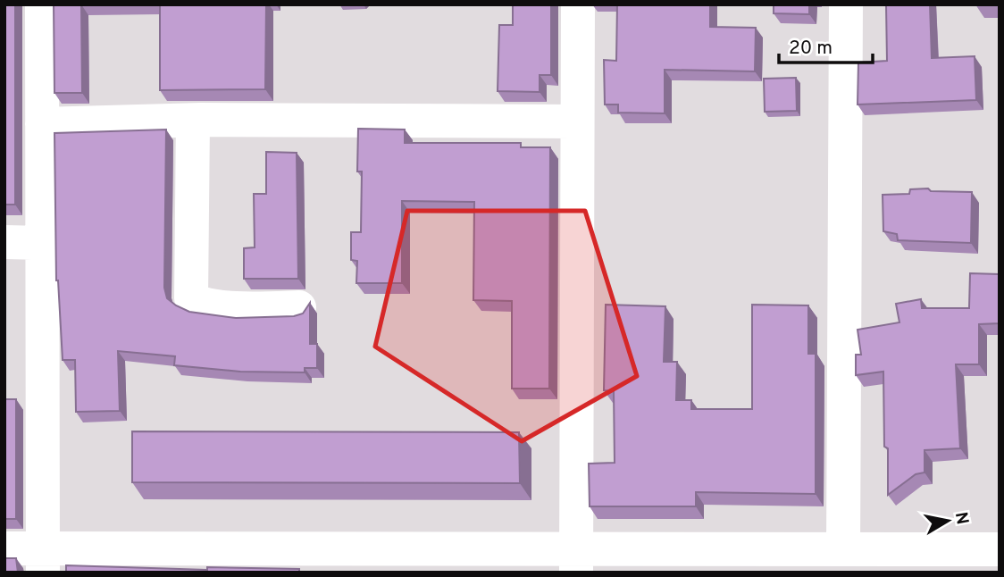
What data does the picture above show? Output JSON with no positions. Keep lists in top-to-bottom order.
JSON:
{
  "scale_bar": "20 m",
  "north": "right"
}
